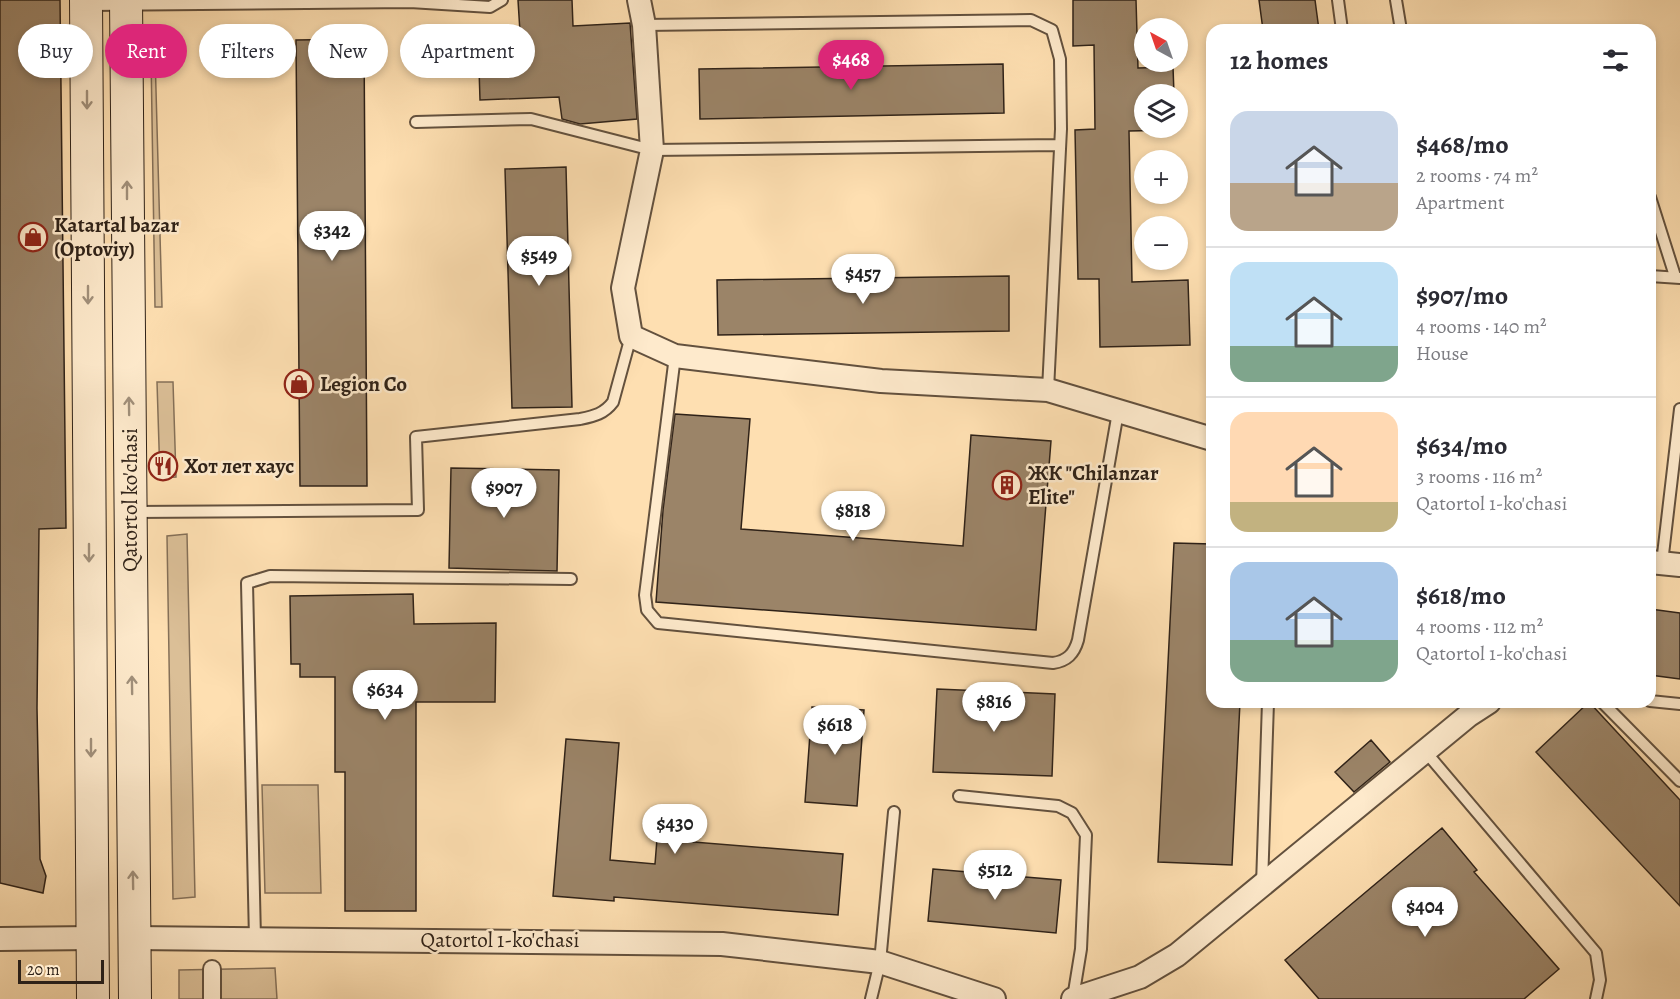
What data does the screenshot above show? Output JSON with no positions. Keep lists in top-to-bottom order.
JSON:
{
  "streets": {
    "main road": ["Qatortol ko'chasi", "Qatortol 1-ko'chasi"]
  },
  "crossings": [
    ["Qatortol ko'chasi", "Qatortol 1-ko'chasi"]
  ],
  "places": {
    "shop": ["Katartal bazar (Optoviy)", "Legion Co"],
    "restaurant": ["Хот лет хаус"],
    "building": ["ЖК \"Chilanzar Elite\""]
  },
  "scale_bar": "20 m",
  "north": "top left",
  "page": {
    "map_buttons": ["+", "−"],
    "chip": [
      "Buy",
      "Rent",
      "Filters",
      "New",
      "Apartment"
    ],
    "heading": "12 homes",
    "price": [
      "$468",
      "$342",
      "$549",
      "$457",
      "$907",
      "$818",
      "$634",
      "$816",
      "$618",
      "$430",
      "$512",
      "$404"
    ],
    "list": [
      {
        "name": "$468/mo",
        "note": "2 rooms · 74 m² · Apartment"
      },
      {
        "name": "$907/mo",
        "note": "4 rooms · 140 m² · House"
      },
      {
        "name": "$634/mo",
        "note": "3 rooms · 116 m² · Qatortol 1-ko'chasi"
      },
      {
        "name": "$618/mo",
        "note": "4 rooms · 112 m² · Qatortol 1-ko'chasi"
      }
    ],
    "scale": "20 m"
  }
}
